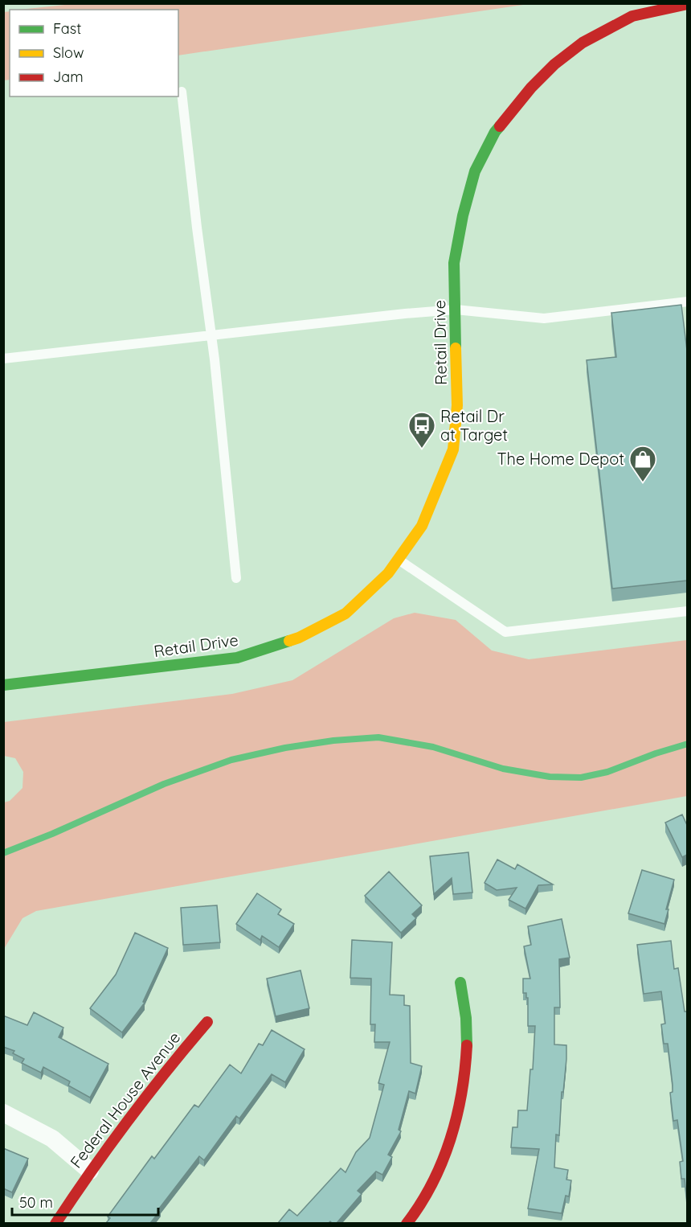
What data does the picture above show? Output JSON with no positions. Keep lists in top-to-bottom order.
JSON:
{
  "streets": {
    "street": ["Retail Drive", "Federal House Avenue"]
  },
  "places": {
    "bus stop": ["Retail Dr at Target"],
    "shop": ["The Home Depot"]
  },
  "legend": ["Fast", "Slow", "Jam"],
  "scale_bar": "50 m"
}
